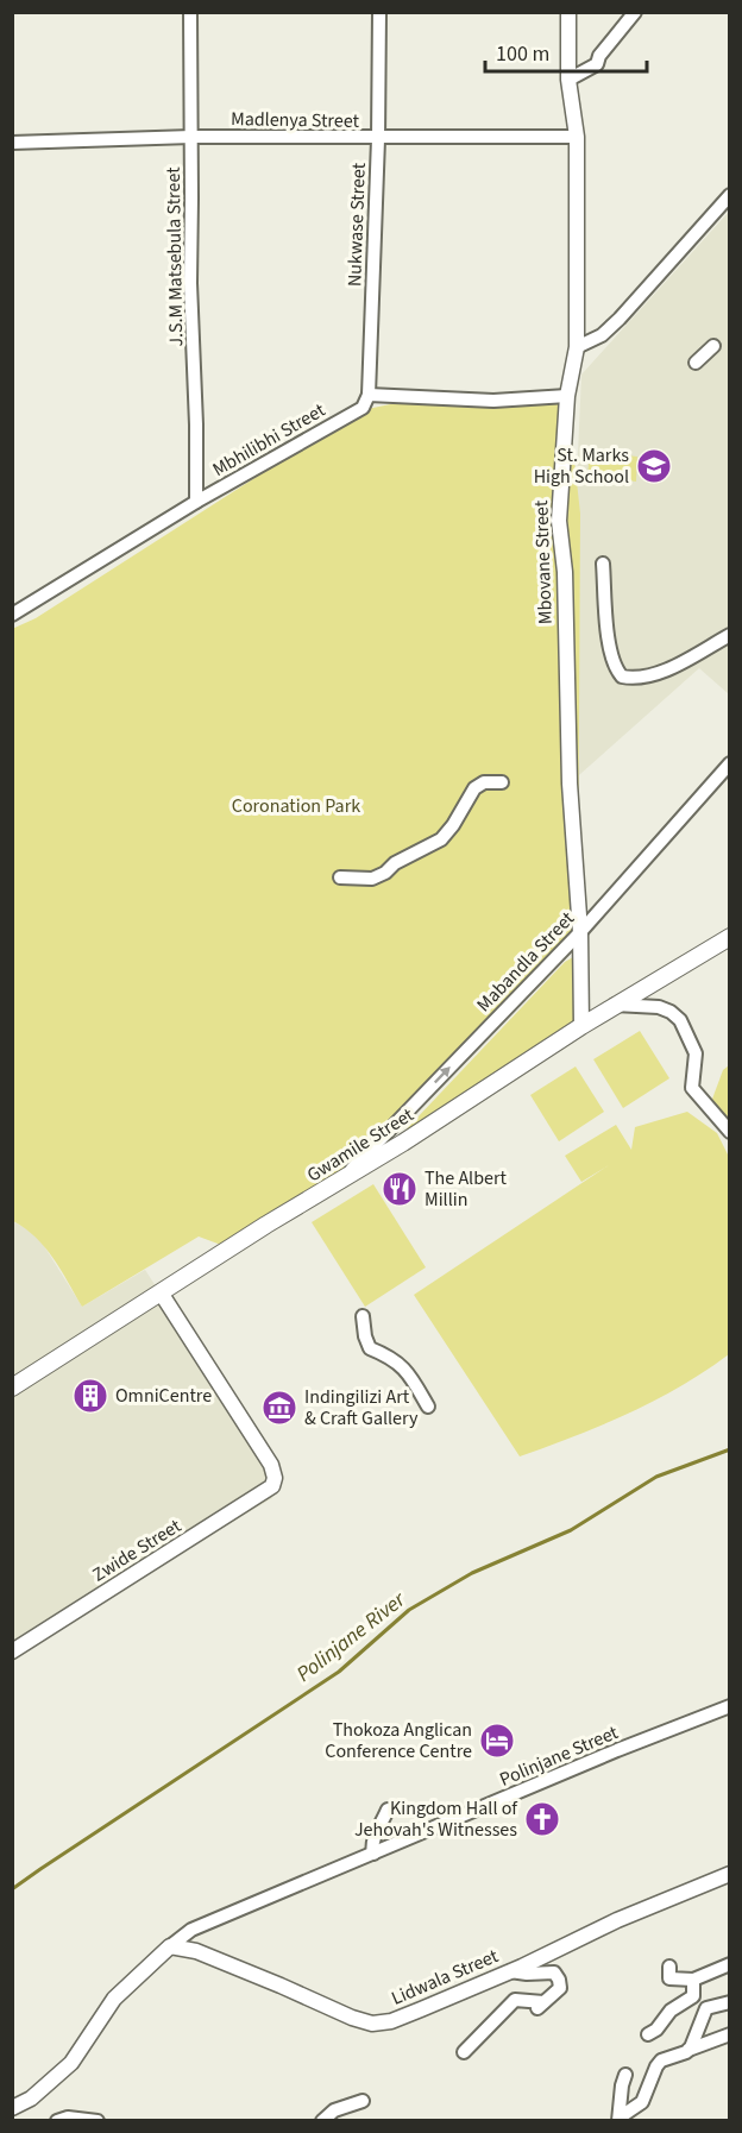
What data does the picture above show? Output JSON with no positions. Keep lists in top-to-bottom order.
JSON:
{
  "streets": {
    "main road": ["Gwamile Street"],
    "street": [
      "Madlenya Street",
      "Nukwase Street",
      "J.S.M Matsebula Street",
      "Mbhilibhi Street",
      "Mbovane Street",
      "Mabandla Street",
      "Zwide Street",
      "Polinjane Street",
      "Lidwala Street"
    ]
  },
  "crossings": [
    ["Madlenya Street", "Nukwase Street"],
    ["Madlenya Street", "J.S.M Matsebula Street"],
    ["Madlenya Street", "Mbovane Street"],
    ["Nukwase Street", "Mbhilibhi Street"],
    ["J.S.M Matsebula Street", "Mbhilibhi Street"],
    ["Mbovane Street", "Mabandla Street"],
    ["Mbovane Street", "Gwamile Street"],
    ["Mabandla Street", "Gwamile Street"],
    ["Gwamile Street", "Zwide Street"],
    ["Polinjane Street", "Lidwala Street"]
  ],
  "one_way": ["Mabandla Street"],
  "water": ["Polinjane River"],
  "parks": ["Coronation Park"],
  "places": {
    "school or university": ["St. Marks High School"],
    "restaurant": ["The Albert Millin"],
    "building": ["OmniCentre"],
    "museum": ["Indingilizi Art & Craft Gallery"],
    "hotel": ["Thokoza Anglican Conference Centre"],
    "church": ["Kingdom Hall of Jehovah's Witnesses"]
  },
  "scale_bar": "100 m"
}
